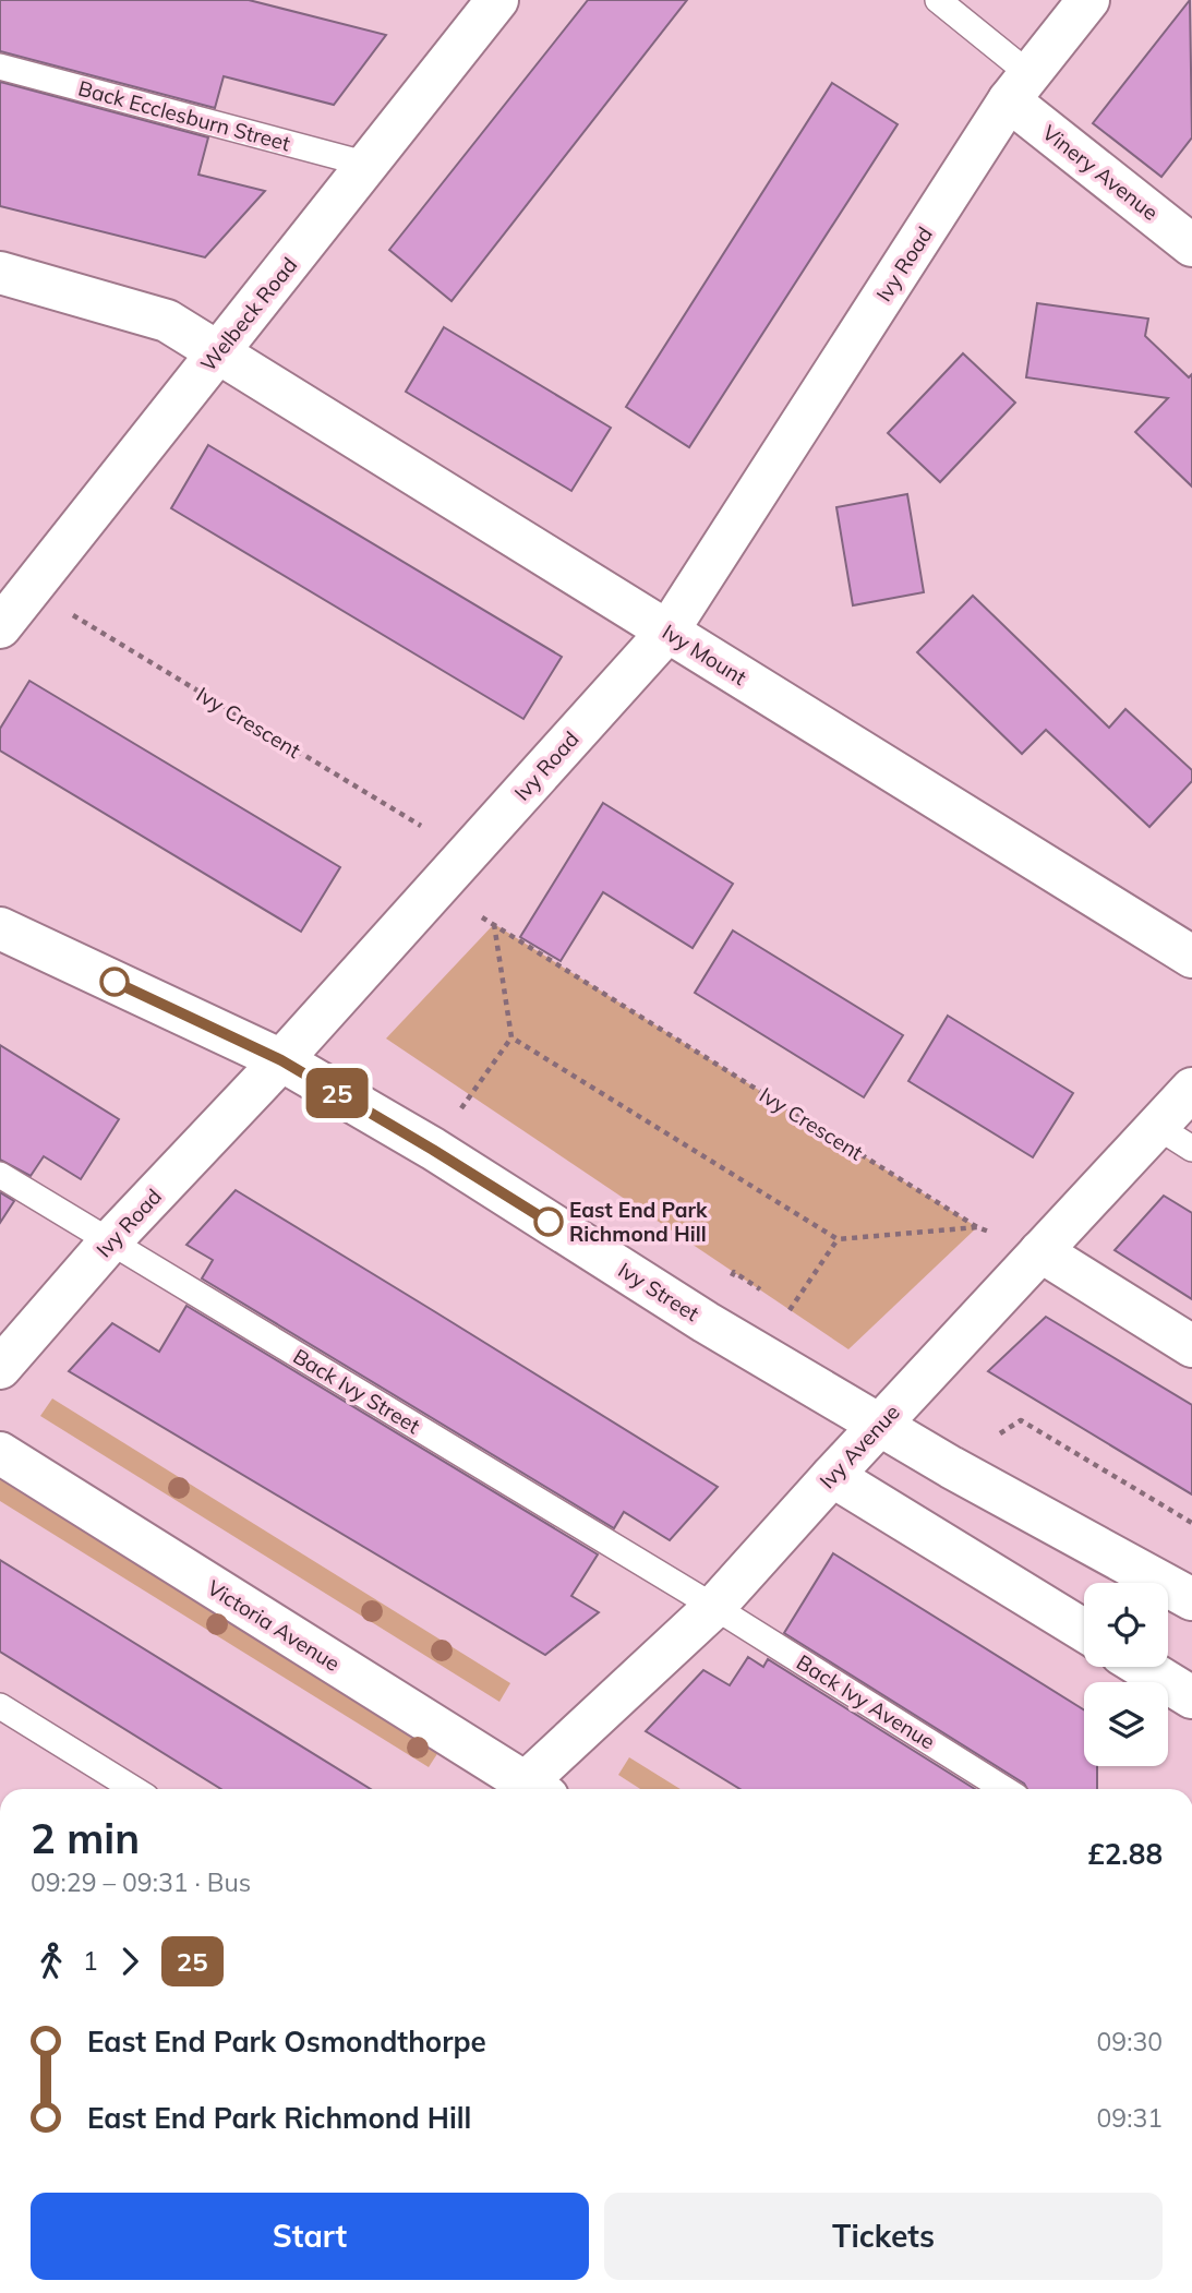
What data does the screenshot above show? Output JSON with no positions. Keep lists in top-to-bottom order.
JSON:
{
  "streets": {
    "street": [
      "Vinery Avenue",
      "Ivy Road",
      "Welbeck Road",
      "Ivy Mount",
      "Ivy Street",
      "Ivy Avenue",
      "Victoria Avenue"
    ],
    "lane": ["Back Ecclesburn Street", "Back Ivy Street", "Back Ivy Avenue"],
    "path": ["Ivy Crescent"]
  },
  "crossings": [
    ["Back Ecclesburn Street", "Welbeck Road"],
    ["Vinery Avenue", "Ivy Road"],
    ["Ivy Road", "Ivy Mount"],
    ["Ivy Road", "Ivy Crescent"],
    ["Ivy Road", "Ivy Street"],
    ["Ivy Road", "Back Ivy Street"],
    ["Welbeck Road", "Ivy Mount"],
    ["Welbeck Road", "Ivy Crescent"],
    ["Ivy Crescent", "Ivy Avenue"],
    ["Ivy Street", "Ivy Avenue"],
    ["Back Ivy Street", "Ivy Avenue"],
    ["Back Ivy Street", "Back Ivy Avenue"],
    ["Ivy Avenue", "Back Ivy Avenue"]
  ],
  "places": ["East End Park Richmond Hill"],
  "lines": ["bus line 25"],
  "page": {
    "on_map": "25",
    "heading": ["2 min", "09:29 – 09:31 · Bus", "£2.88"],
    "legs": ["1", "25"],
    "list": [
      {
        "name": "East End Park Osmondthorpe",
        "value": "09:30"
      },
      {
        "name": "East End Park Richmond Hill",
        "value": "09:31"
      }
    ],
    "buttons": ["Start", "Tickets"]
  }
}
